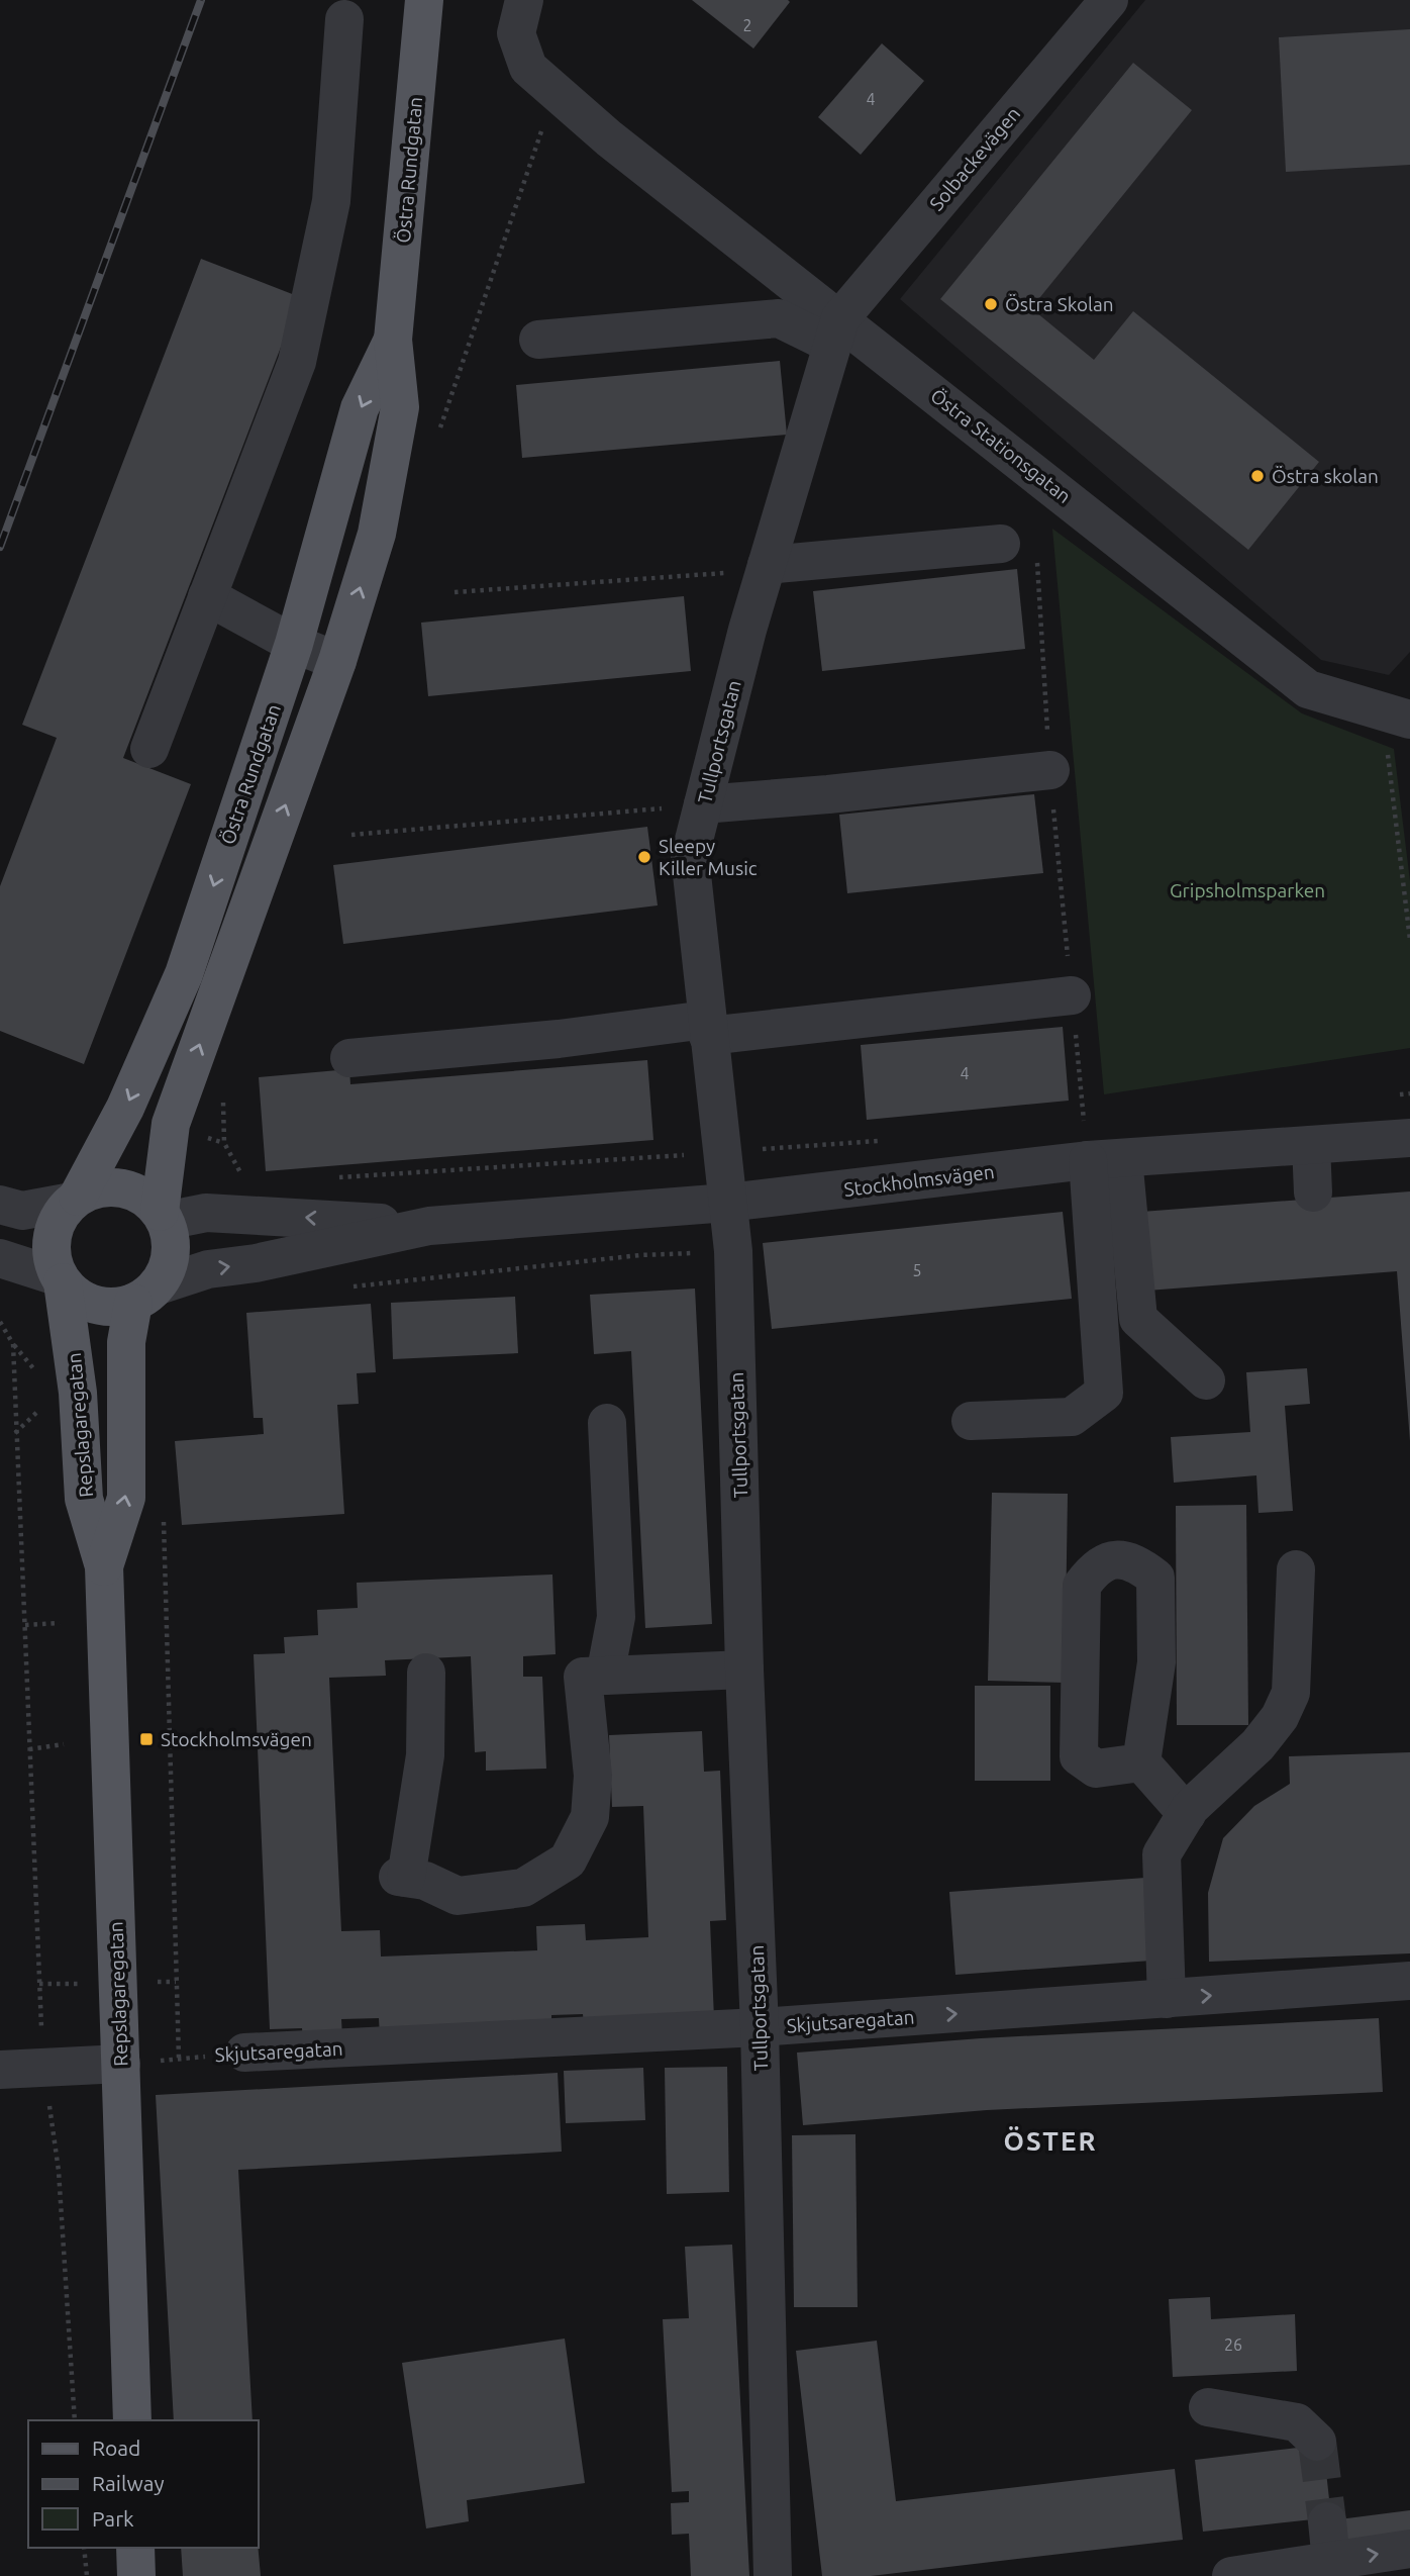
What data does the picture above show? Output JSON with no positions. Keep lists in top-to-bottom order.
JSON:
{
  "streets": {
    "main road": ["Östra Rundgatan", "Repslagaregatan"],
    "street": [
      "Solbackevägen",
      "Östra Stationsgatan",
      "Tullportsgatan",
      "Stockholmsvägen",
      "Skjutsaregatan"
    ]
  },
  "crossings": [
    ["Solbackevägen", "Östra Stationsgatan"],
    ["Solbackevägen", "Tullportsgatan"],
    ["Östra Rundgatan", "Stockholmsvägen"],
    ["Östra Rundgatan", "Repslagaregatan"],
    ["Östra Stationsgatan", "Tullportsgatan"],
    ["Tullportsgatan", "Stockholmsvägen"],
    ["Tullportsgatan", "Skjutsaregatan"],
    ["Stockholmsvägen", "Repslagaregatan"],
    ["Repslagaregatan", "Skjutsaregatan"]
  ],
  "one_way": ["Skjutsaregatan"],
  "districts": ["ÖSTER"],
  "parks": ["Gripsholmsparken"],
  "places": {
    "other": ["Östra Skolan", "Östra skolan", "Sleepy Killer Music"],
    "transit": ["Stockholmsvägen"]
  },
  "house_numbers": [
    "2",
    "4",
    "4",
    "5",
    "26"
  ],
  "legend": ["Road", "Railway", "Park"]
}
